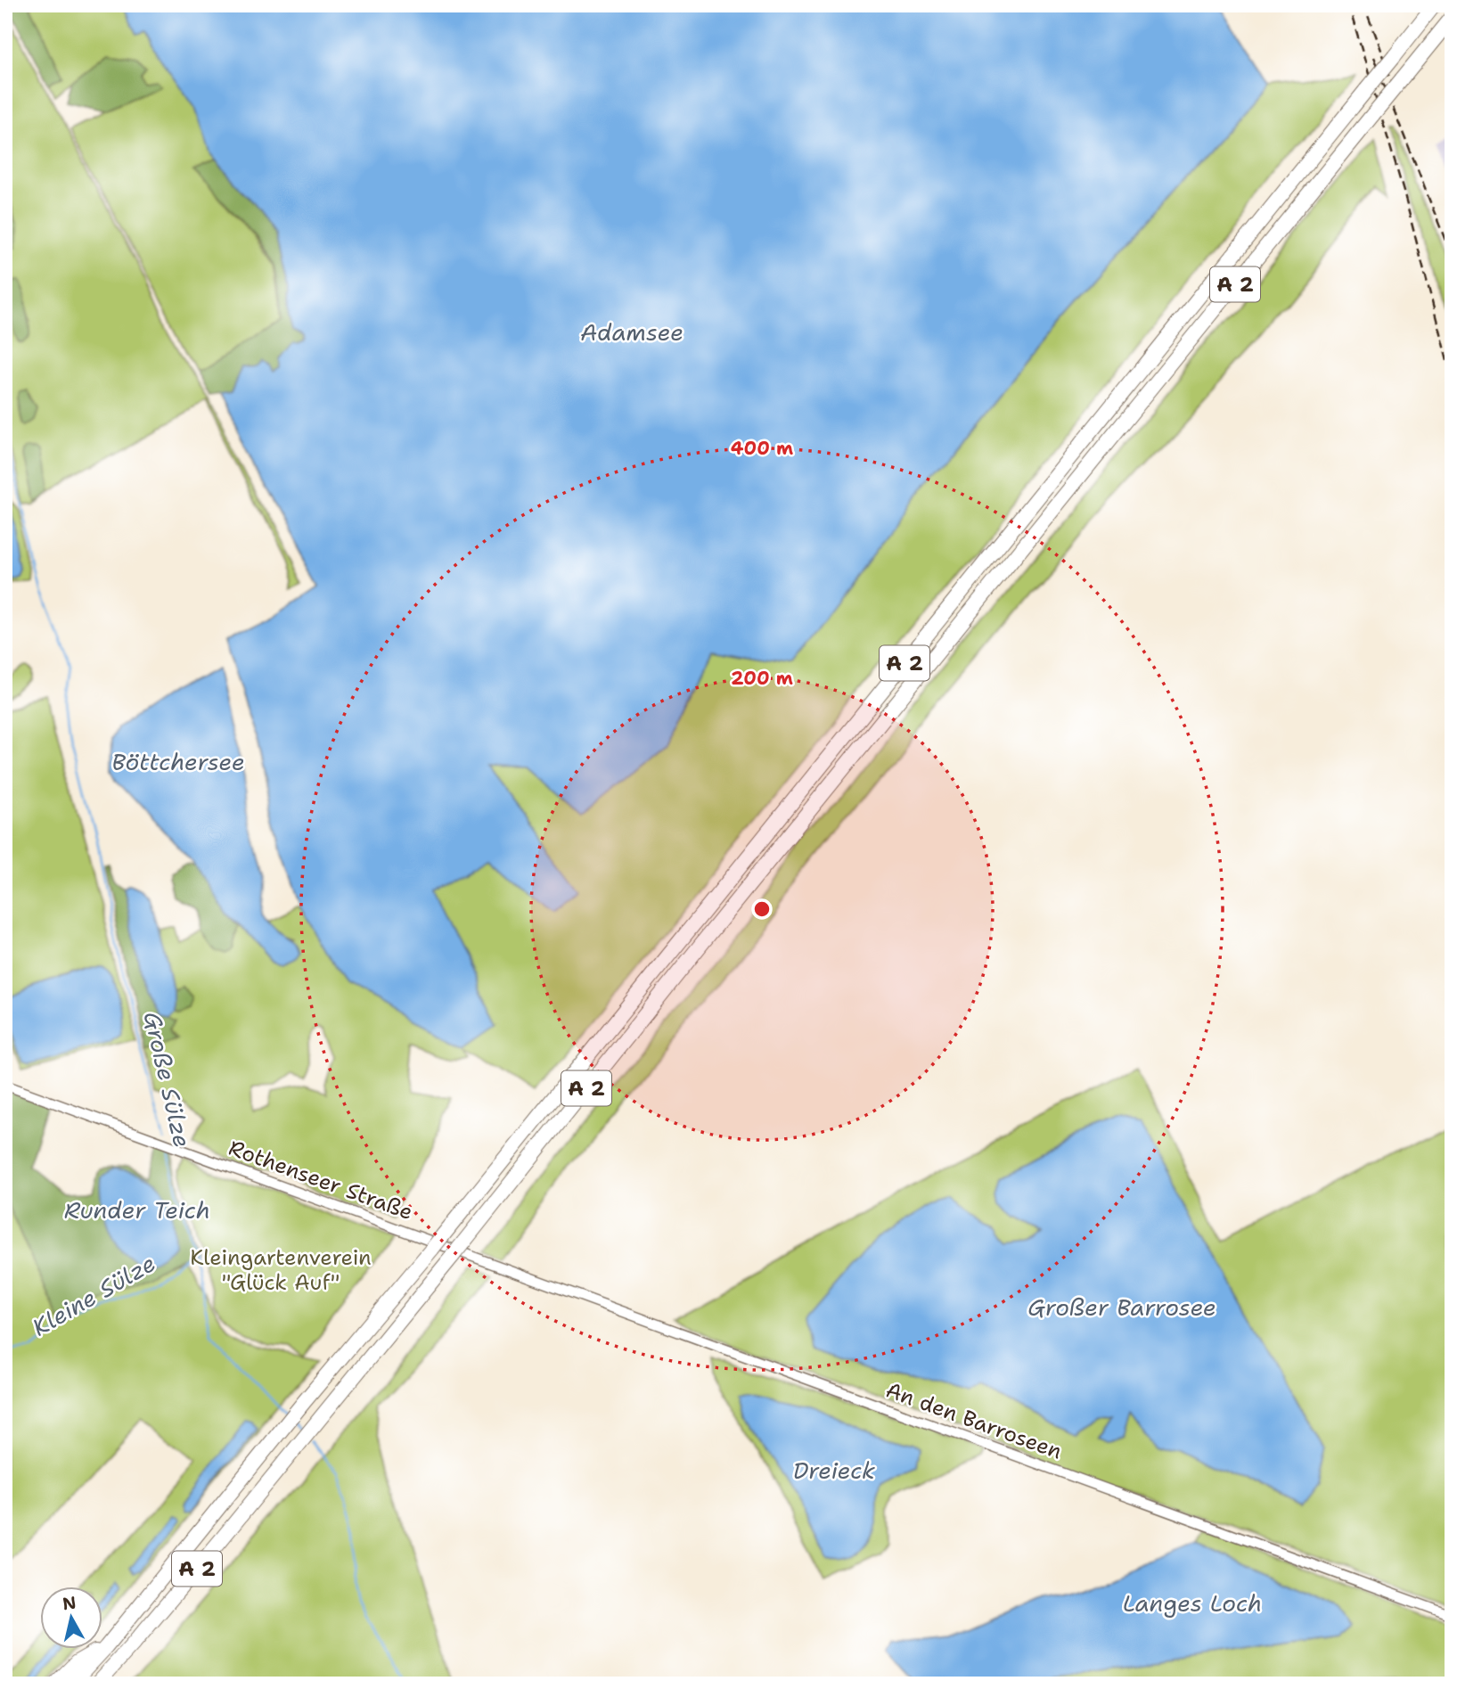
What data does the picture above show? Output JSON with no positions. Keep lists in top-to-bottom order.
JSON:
{
  "streets": {
    "highway": ["A 2"],
    "street": ["Rothenseer Straße", "An den Barroseen"]
  },
  "crossings": [
    ["Rothenseer Straße", "An den Barroseen"]
  ],
  "water": [
    "Adamsee",
    "Böttchersee",
    "Große Sülze",
    "Runder Teich",
    "Kleine Sülze",
    "Großer Barrosee",
    "Dreieck",
    "Langes Loch"
  ],
  "parks": ["Kleingartenverein \"Glück Auf\""],
  "north": "top",
  "rings": ["400 m", "200 m"]
}
